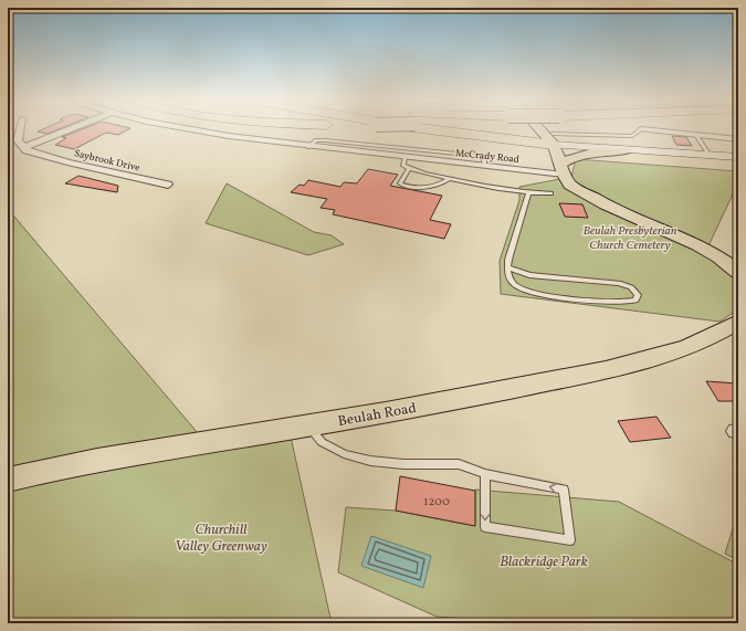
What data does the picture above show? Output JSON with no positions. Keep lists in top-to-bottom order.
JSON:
{
  "streets": {
    "main road": ["Beulah Road"],
    "street": ["McCrady Road", "Saybrook Drive"]
  },
  "parks": ["Beulah Presbyterian Church Cemetery", "Churchill Valley Greenway", "Blackridge Park"],
  "house_numbers": ["1200"]
}
